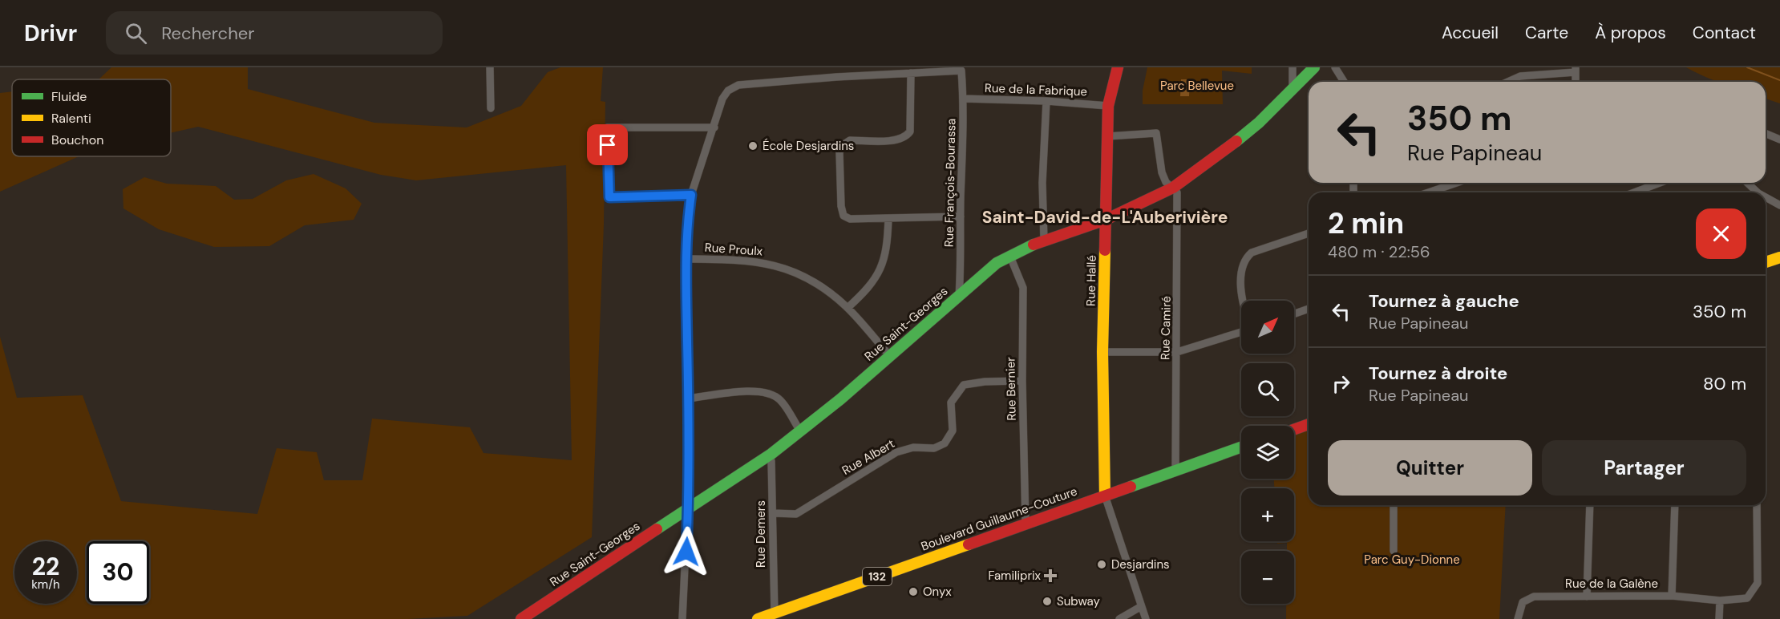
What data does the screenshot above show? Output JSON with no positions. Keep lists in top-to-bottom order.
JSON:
{
  "streets": {
    "street": [
      "Rue de la Fabrique",
      "Rue François-Bourassa",
      "Rue Proulx",
      "Rue Hallé",
      "Rue Saint-Georges",
      "Rue Camiré",
      "Rue Bernier",
      "Rue Albert",
      "Boulevard Guillaume-Couture",
      "Rue Demers",
      "132",
      "Rue de la Galène"
    ]
  },
  "crossings": [
    ["Rue de la Fabrique", "Rue François-Bourassa"],
    ["Rue de la Fabrique", "Rue Hallé"],
    ["Rue François-Bourassa", "Rue Saint-Georges"],
    ["Rue Proulx", "Rue Saint-Georges"],
    ["Rue Hallé", "Rue Saint-Georges"],
    ["Rue Hallé", "Rue Camiré"],
    ["Rue Hallé", "Boulevard Guillaume-Couture"],
    ["Rue Saint-Georges", "Rue Camiré"],
    ["Rue Saint-Georges", "Rue Bernier"],
    ["Rue Saint-Georges", "Rue Demers"],
    ["Rue Camiré", "Boulevard Guillaume-Couture"],
    ["Rue Bernier", "Rue Albert"],
    ["Rue Bernier", "Boulevard Guillaume-Couture"],
    ["Rue Albert", "Rue Demers"],
    ["Boulevard Guillaume-Couture", "Rue Demers"]
  ],
  "districts": ["Saint-David-de-L'Auberivière"],
  "parks": ["Parc Bellevue", "Parc Guy-Dionne"],
  "places": {
    "other": [
      "École Desjardins",
      "Desjardins",
      "Onyx",
      "Subway"
    ],
    "health": ["Familiprix"]
  },
  "legend": ["Fluide", "Ralenti", "Bouchon"],
  "north": "top right",
  "page": {
    "header": "Drivr",
    "search": "Rechercher",
    "nav": [
      "Accueil",
      "Carte",
      "À propos",
      "Contact"
    ],
    "turn": ["350 m", "Rue Papineau"],
    "heading": ["2 min", "480 m · 22:56"],
    "list": [
      {
        "name": "Tournez à gauche",
        "note": "Rue Papineau",
        "value": "350 m"
      },
      {
        "name": "Tournez à droite",
        "note": "Rue Papineau",
        "value": "80 m"
      }
    ],
    "map_buttons": ["+", "−"],
    "buttons": ["Quitter", "Partager"],
    "speed": "22 km/h",
    "limit": "30"
  }
}
